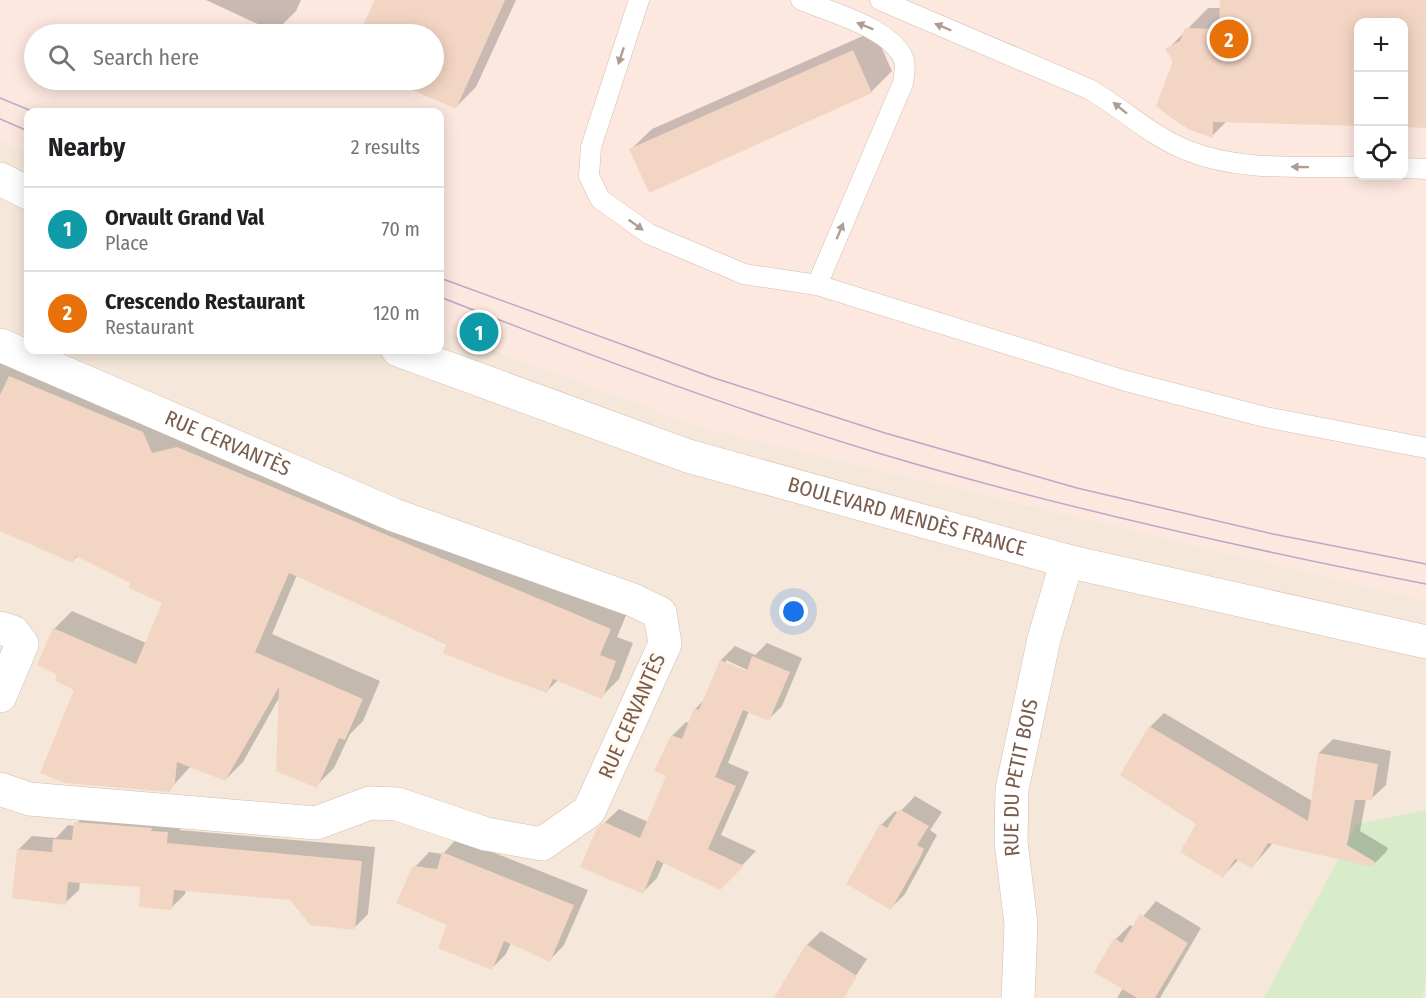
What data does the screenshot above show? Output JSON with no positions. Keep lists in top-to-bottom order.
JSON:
{
  "streets": {
    "street": ["RUE CERVANTÈS", "BOULEVARD MENDÈS FRANCE", "RUE DU PETIT BOIS"]
  },
  "crossings": [
    ["BOULEVARD MENDÈS FRANCE", "RUE DU PETIT BOIS"]
  ],
  "page": {
    "pins": ["2", "1"],
    "map_buttons": ["+", "−"],
    "search": "Search here",
    "heading": ["Nearby", "2 results"],
    "list": [
      {
        "mark": "1",
        "name": "Orvault Grand Val",
        "note": "Place",
        "value": "70 m"
      },
      {
        "mark": "2",
        "name": "Crescendo Restaurant",
        "note": "Restaurant",
        "value": "120 m"
      }
    ]
  }
}
